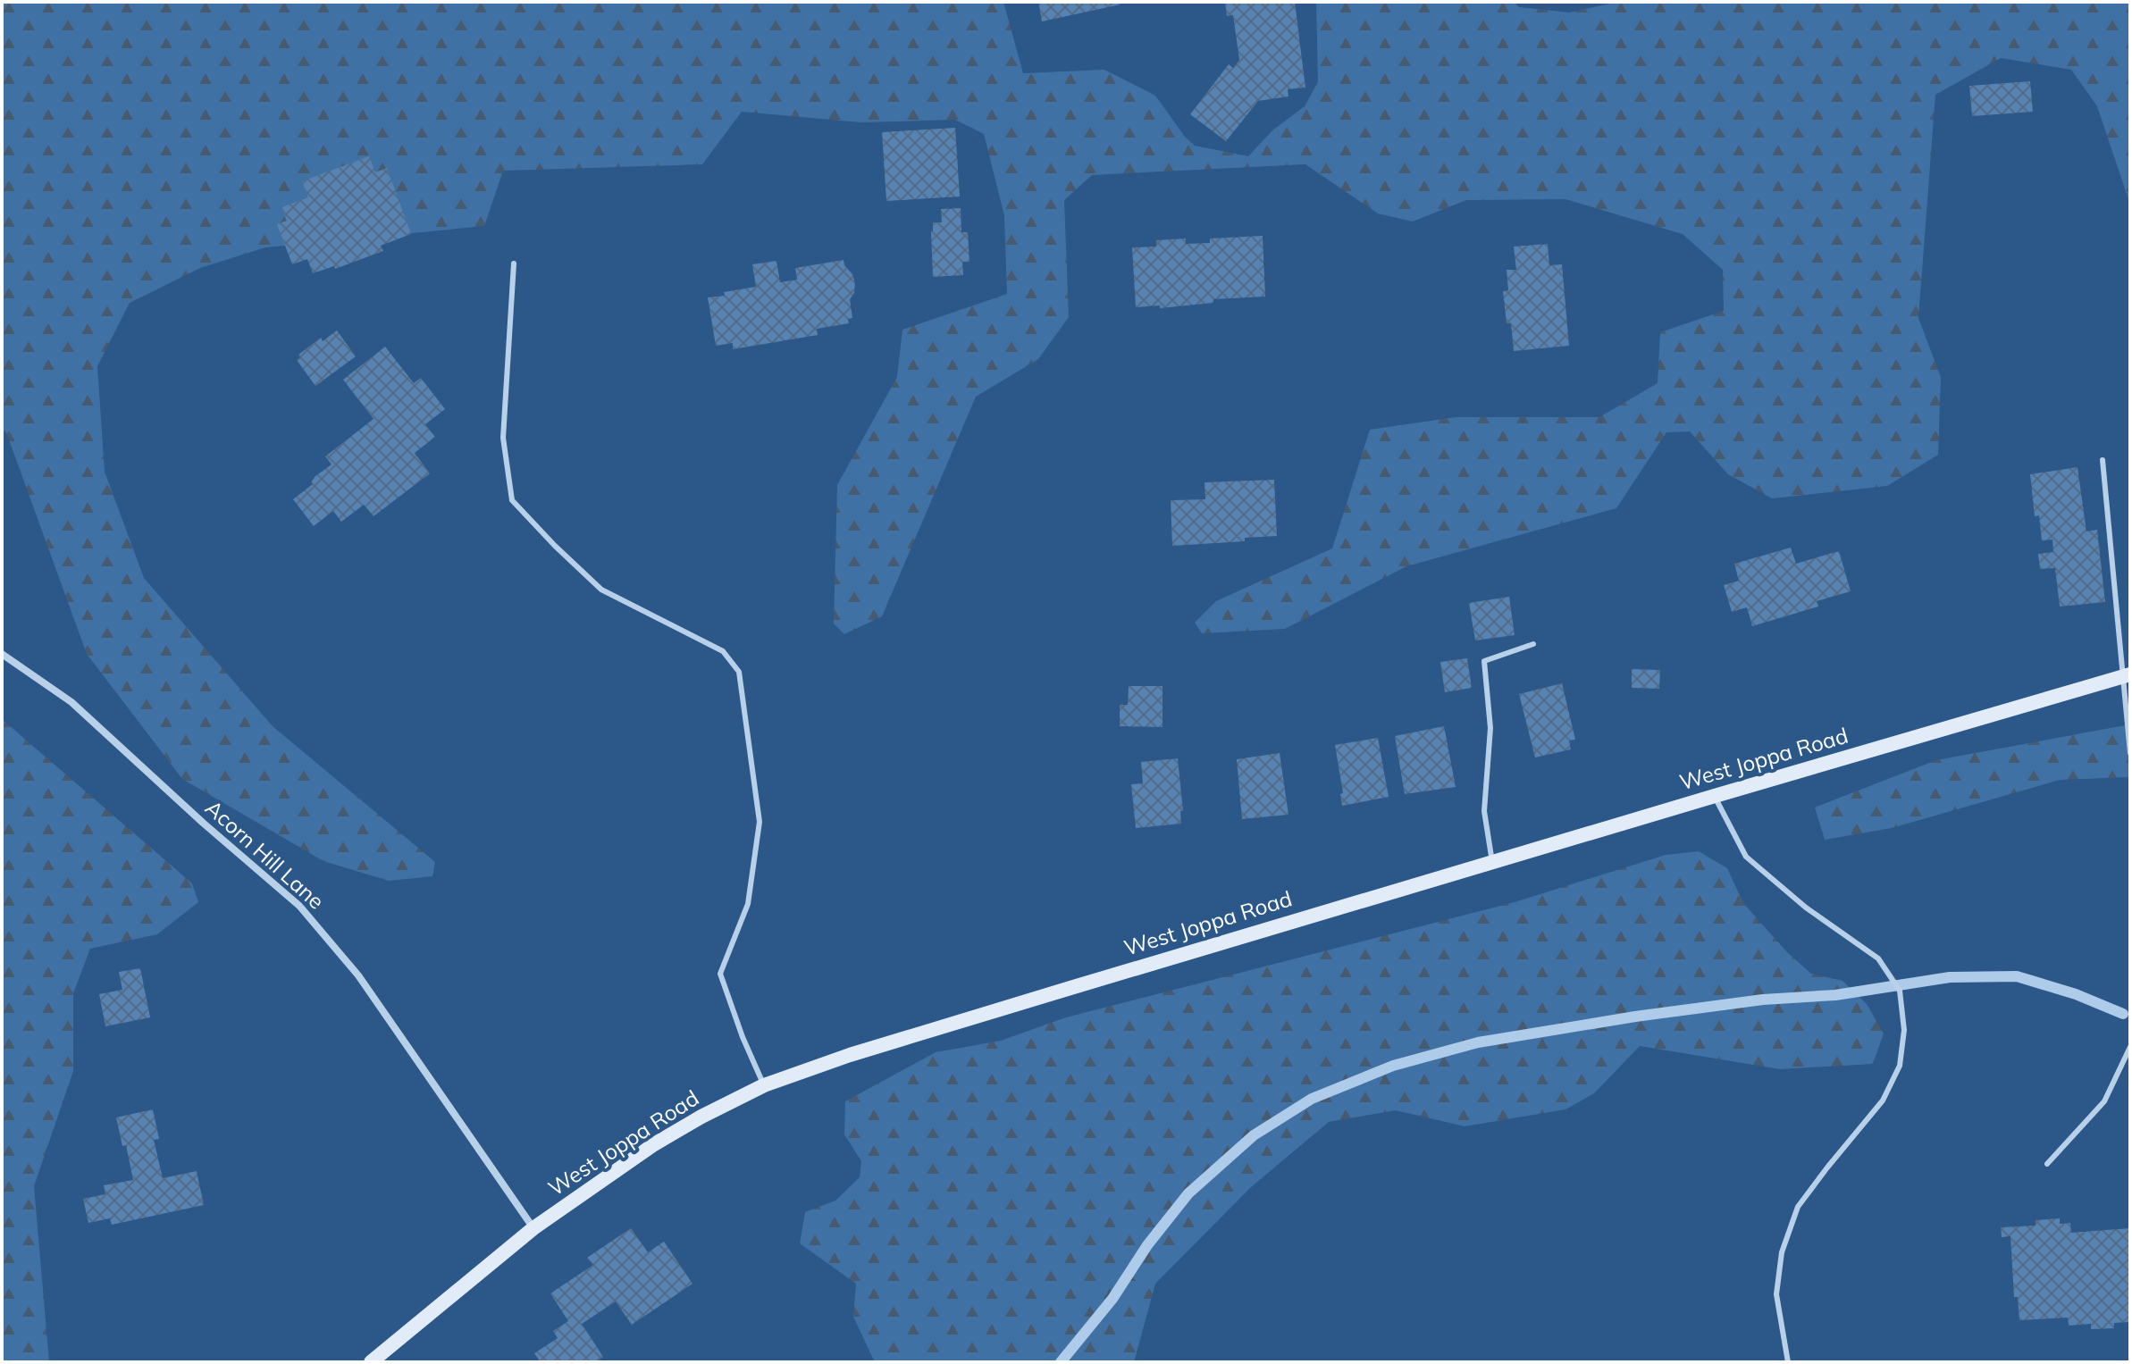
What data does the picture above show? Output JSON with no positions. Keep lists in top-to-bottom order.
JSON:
{
  "streets": {
    "street": ["West Joppa Road", "Acorn Hill Lane"]
  },
  "crossings": [
    ["West Joppa Road", "Acorn Hill Lane"]
  ]
}
